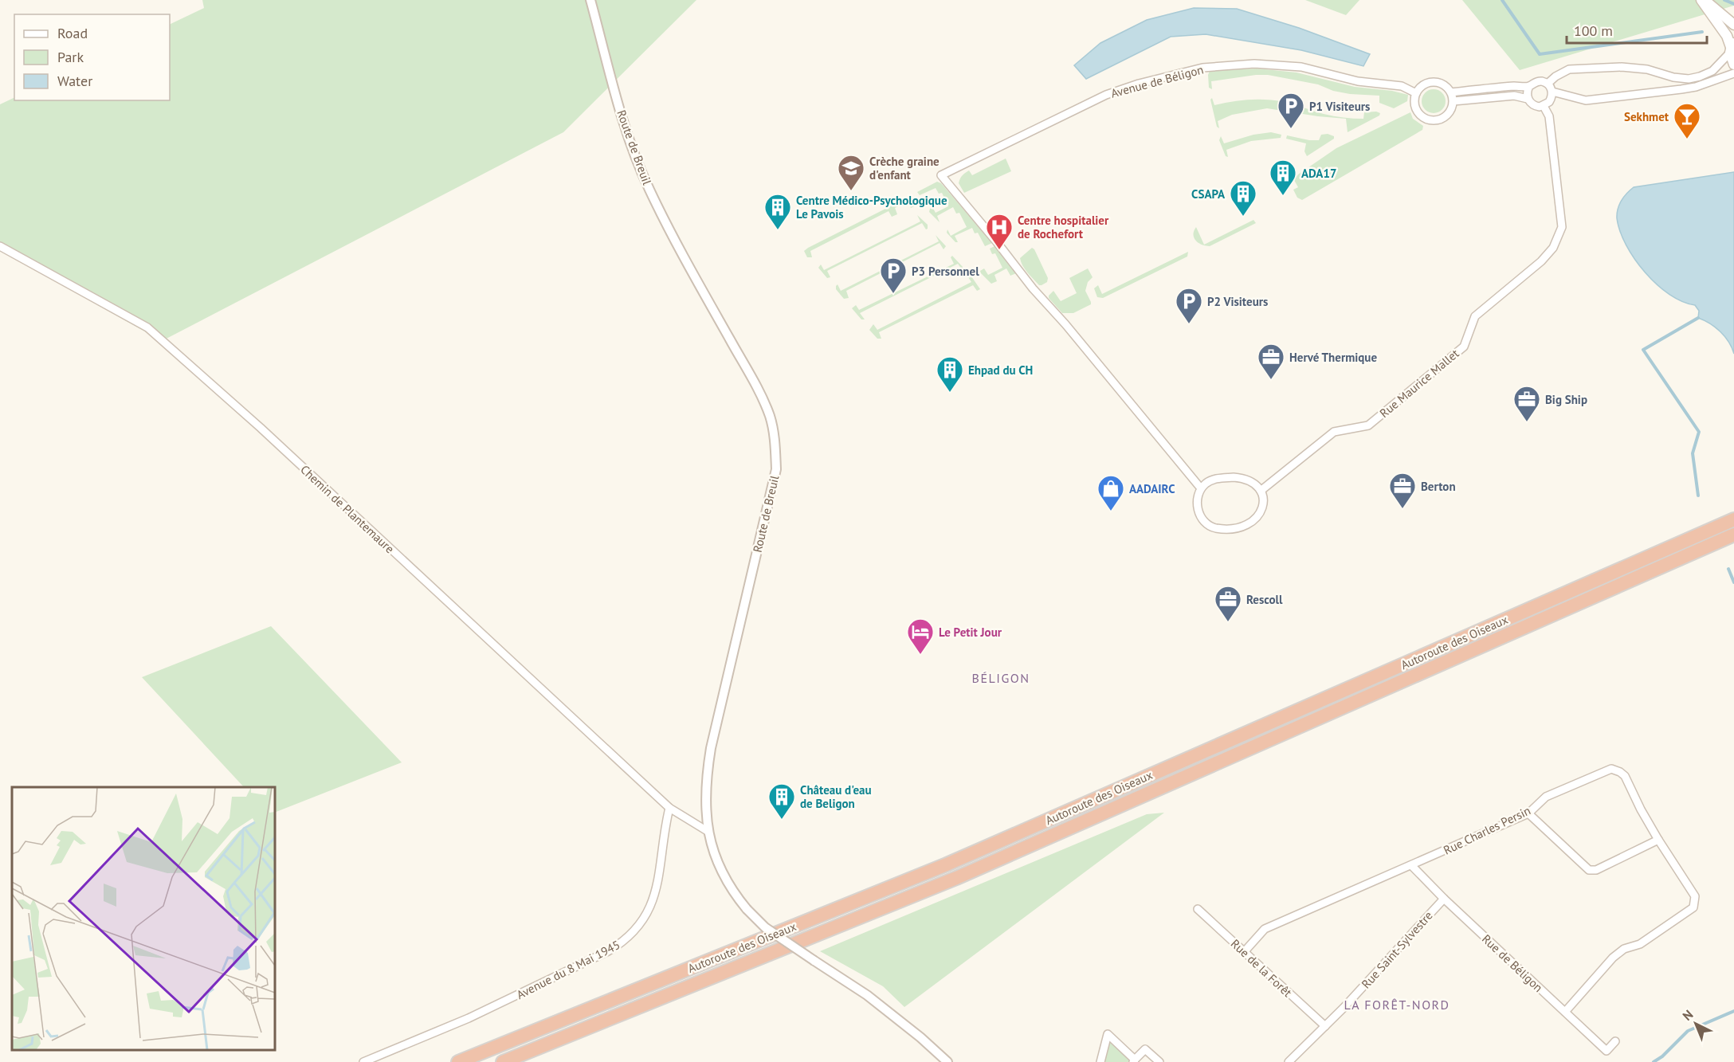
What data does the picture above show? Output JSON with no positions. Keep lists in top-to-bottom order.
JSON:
{
  "streets": {
    "highway": ["Autoroute des Oiseaux"],
    "street": [
      "Avenue de Béligon",
      "Route de Breuil",
      "Rue Maurice Mallet",
      "Chemin de Plantemaure",
      "Rue Charles Persin",
      "Rue Saint-Sylvestre",
      "Rue de Béligon",
      "Rue de la Forêt",
      "Avenue du 8 Mai 1945"
    ]
  },
  "crossings": [
    ["Avenue de Béligon", "Rue Maurice Mallet"],
    ["Chemin de Plantemaure", "Avenue du 8 Mai 1945"],
    ["Rue Charles Persin", "Rue de Béligon"],
    ["Rue Charles Persin", "Rue de la Forêt"],
    ["Rue Saint-Sylvestre", "Rue de Béligon"],
    ["Rue Saint-Sylvestre", "Rue de la Forêt"]
  ],
  "districts": ["BÉLIGON", "LA FORÊT-NORD"],
  "places": {
    "parking": ["P1 Visiteurs", "P3 Personnel", "P2 Visiteurs"],
    "bar": ["Sekhmet"],
    "school or university": ["Crèche graine d'enfant"],
    "building": [
      "ADA17",
      "CSAPA",
      "Centre Médico-Psychologique Le Pavois",
      "Ehpad du CH",
      "Château d'eau de Beligon"
    ],
    "hospital": ["Centre hospitalier de Rochefort"],
    "office": [
      "Hervé Thermique",
      "Big Ship",
      "Berton",
      "Rescoll"
    ],
    "shop": ["AADAIRC"],
    "hotel": ["Le Petit Jour"]
  },
  "legend": ["Road", "Park", "Water"],
  "scale_bar": "100 m",
  "north": "top left"
}
